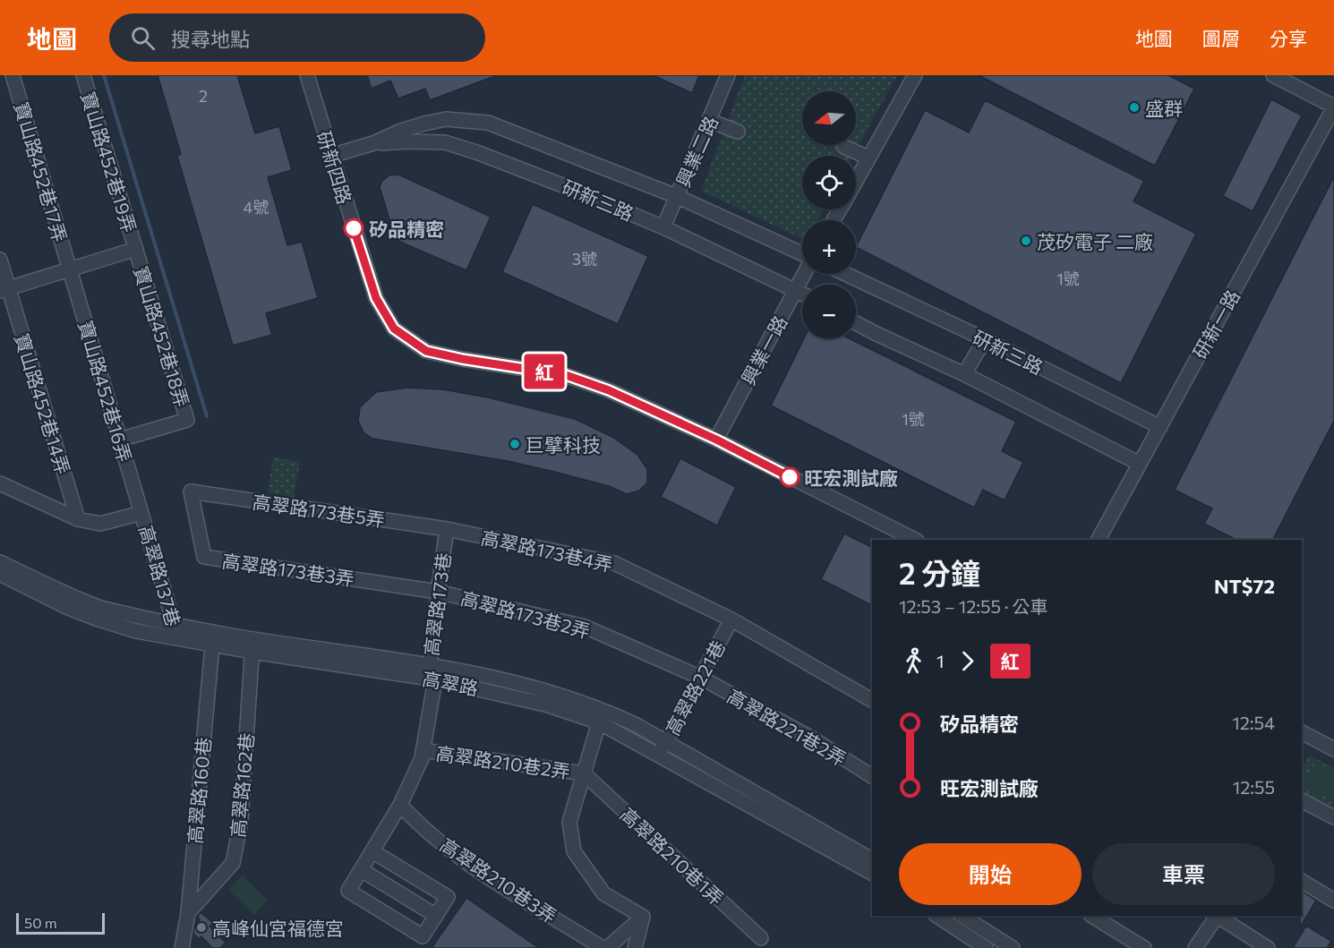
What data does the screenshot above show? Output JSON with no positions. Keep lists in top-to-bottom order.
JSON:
{
  "streets": {
    "street": [
      "興業二路",
      "寶山路452巷19弄",
      "研新四路",
      "寶山路452巷17弄",
      "研新三路",
      "研新一路",
      "寶山路452巷18弄",
      "興業一路",
      "寶山路452巷16弄",
      "寶山路452巷14弄",
      "高翠路173巷5弄",
      "高翠路173巷4弄",
      "高翠路173巷3弄",
      "高翠路137巷",
      "高翠路173巷",
      "高翠路173巷2弄",
      "高翠路",
      "高翠路221巷",
      "高翠路221巷2弄",
      "高翠路210巷2弄",
      "高翠路162巷",
      "高翠路160巷",
      "高翠路210巷1弄",
      "高翠路210巷3弄"
    ]
  },
  "crossings": [
    ["興業二路", "研新三路"],
    ["寶山路452巷19弄", "寶山路452巷18弄"],
    ["研新四路", "研新三路"],
    ["研新四路", "興業一路"],
    ["寶山路452巷17弄", "寶山路452巷16弄"],
    ["研新三路", "研新一路"],
    ["研新三路", "興業一路"],
    ["寶山路452巷18弄", "寶山路452巷16弄"],
    ["寶山路452巷16弄", "高翠路137巷"],
    ["高翠路173巷5弄", "高翠路173巷4弄"],
    ["高翠路173巷5弄", "高翠路173巷3弄"],
    ["高翠路173巷5弄", "高翠路173巷"],
    ["高翠路173巷4弄", "高翠路173巷"],
    ["高翠路173巷4弄", "高翠路221巷"],
    ["高翠路173巷3弄", "高翠路173巷"],
    ["高翠路173巷3弄", "高翠路173巷2弄"],
    ["高翠路137巷", "高翠路"],
    ["高翠路173巷", "高翠路173巷2弄"],
    ["高翠路173巷", "高翠路"],
    ["高翠路173巷2弄", "高翠路221巷"],
    ["高翠路173巷2弄", "高翠路221巷2弄"],
    ["高翠路", "高翠路221巷"],
    ["高翠路", "高翠路162巷"],
    ["高翠路", "高翠路160巷"],
    ["高翠路221巷", "高翠路221巷2弄"],
    ["高翠路210巷2弄", "高翠路210巷1弄"],
    ["高翠路162巷", "高翠路160巷"]
  ],
  "places": [
    "盛群",
    "矽品精密",
    "茂矽電子 二廠",
    "巨擘科技",
    "旺宏測試廠",
    "高峰仙宮福德宮"
  ],
  "lines": ["bus line 紅"],
  "house_numbers": [
    "2",
    "4號",
    "3號",
    "1號",
    "1號"
  ],
  "scale_bar": "50 m",
  "north": "left",
  "page": {
    "header": "地圖",
    "search": "搜尋地點",
    "nav": ["地圖", "圖層", "分享"],
    "on_map": "紅",
    "map_buttons": ["+", "−"],
    "heading": ["2 分鐘", "12:53 – 12:55 · 公車", "NT$72"],
    "legs": ["1", "紅"],
    "list": [
      {
        "name": "矽品精密",
        "value": "12:54"
      },
      {
        "name": "旺宏測試廠",
        "value": "12:55"
      }
    ],
    "buttons": ["開始", "車票"],
    "scale": "50 m"
  }
}
